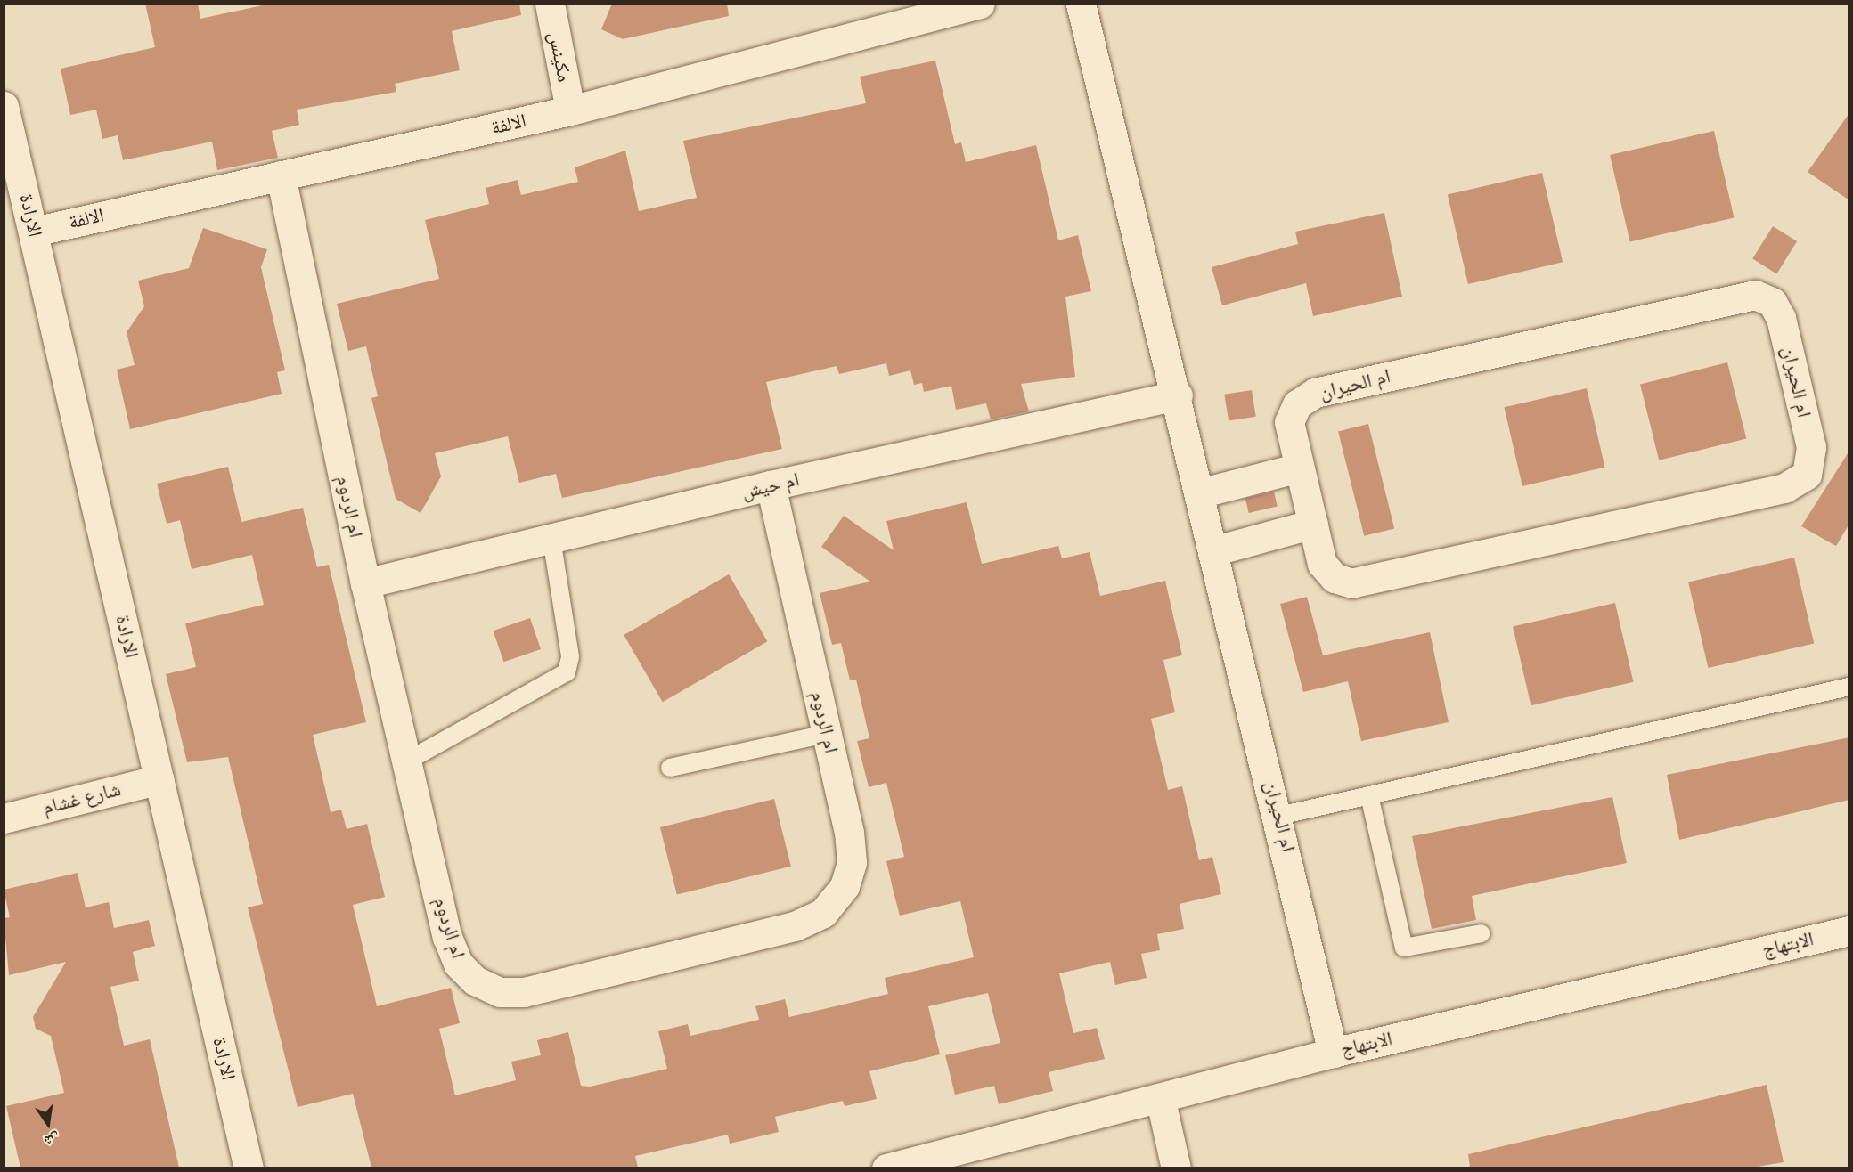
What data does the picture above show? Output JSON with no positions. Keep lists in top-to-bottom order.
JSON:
{
  "streets": {
    "street": [
      "مكينس",
      "الالفة",
      "الارادة",
      "ام الحيران",
      "ام حيش",
      "ام الردوم",
      "شارع غشام",
      "الابتهاج"
    ]
  },
  "crossings": [
    ["مكينس", "الالفة"],
    ["الالفة", "الارادة"],
    ["الالفة", "ام الردوم"],
    ["الارادة", "شارع غشام"],
    ["ام الحيران", "ام حيش"],
    ["ام الحيران", "الابتهاج"],
    ["ام حيش", "ام الردوم"]
  ],
  "north": "bottom"
}
